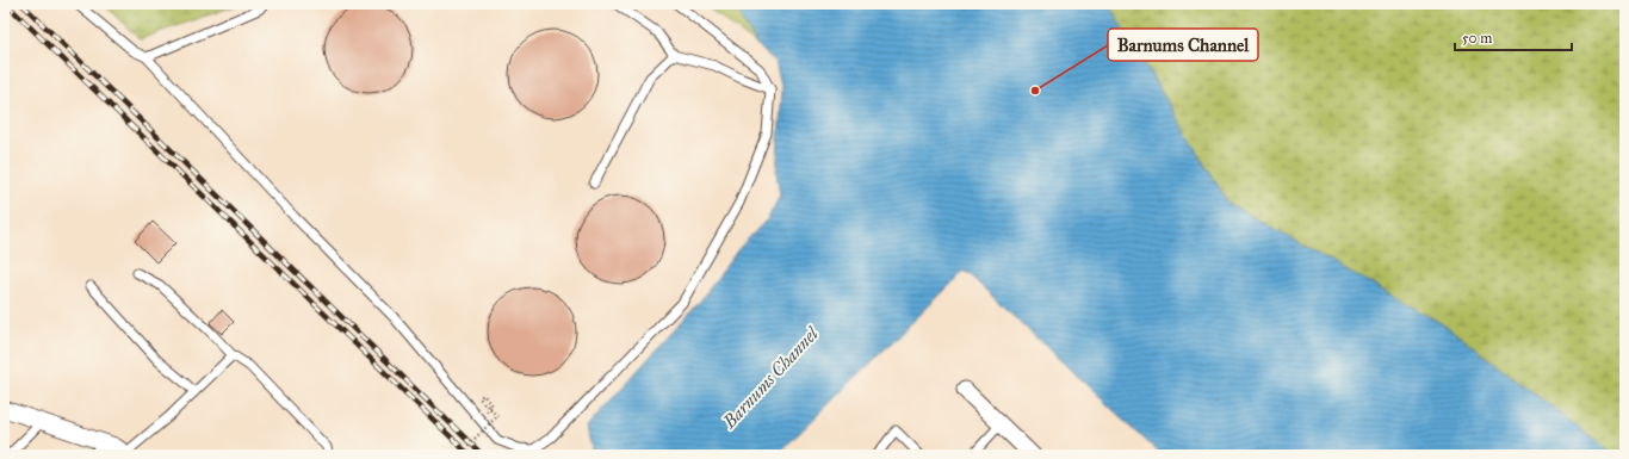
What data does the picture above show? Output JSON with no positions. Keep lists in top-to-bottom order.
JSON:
{
  "water": ["Barnums Channel"],
  "places": ["Barnums Channel"],
  "scale_bar": "50 m"
}
